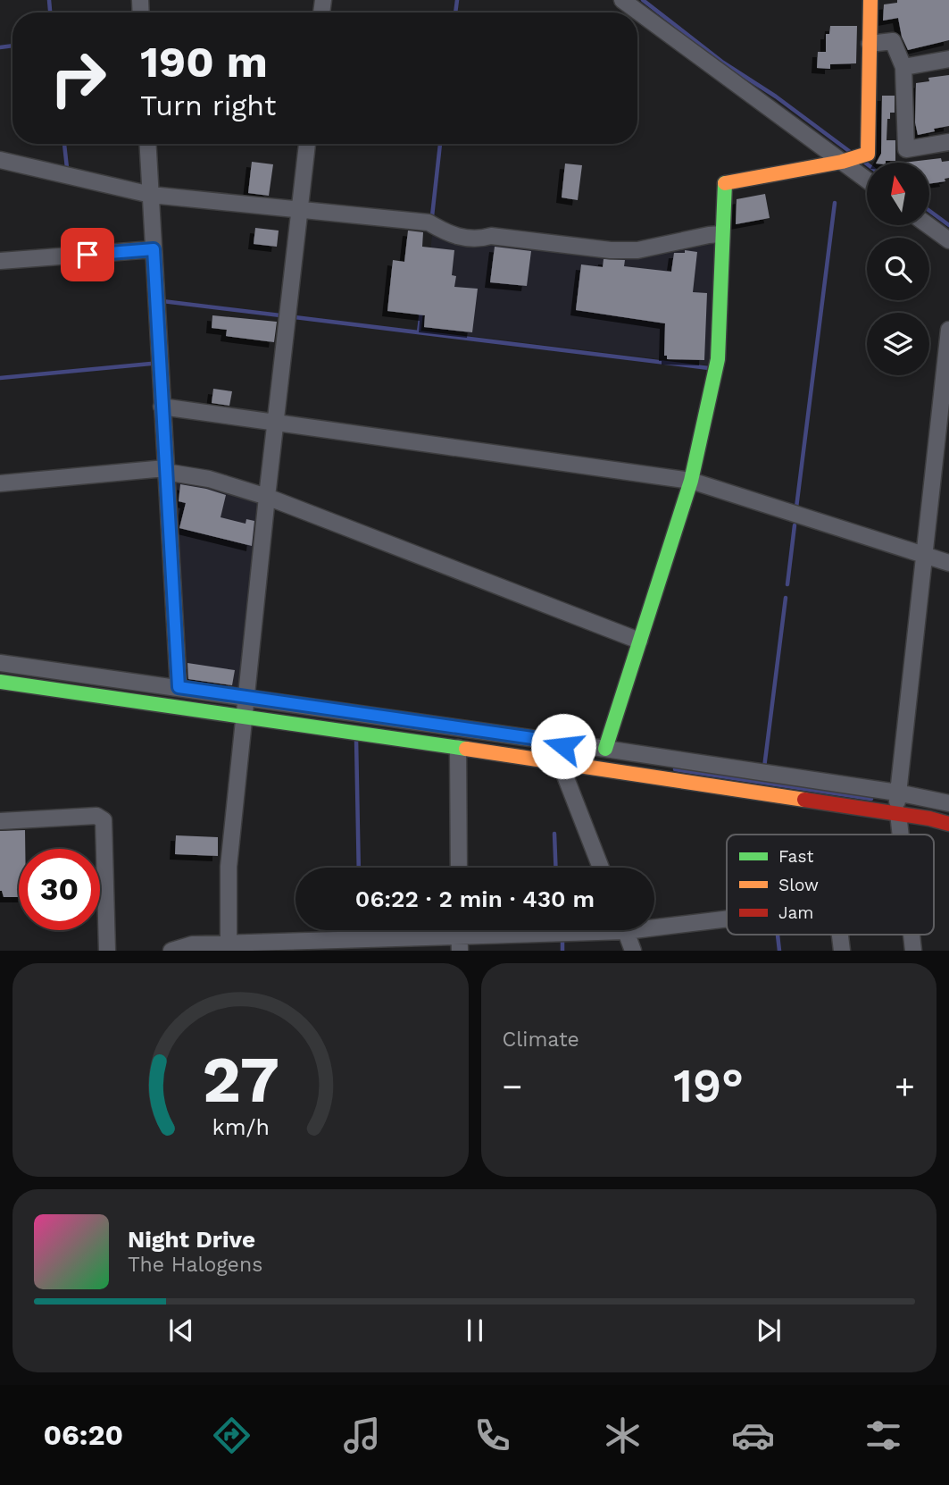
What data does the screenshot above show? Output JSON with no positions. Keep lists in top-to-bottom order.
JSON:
{
  "legend": ["Fast", "Slow", "Jam"],
  "north": "top",
  "page": {
    "turn": ["190 m", "Turn right"],
    "limit": "30",
    "trip": "06:22 · 2 min · 430 m",
    "tile": "Climate",
    "heat": ["−", "19°", "+"],
    "song": ["Night Drive", "The Halogens"],
    "tabs": "06:20",
    "gauge": ["27", "km/h"]
  }
}
